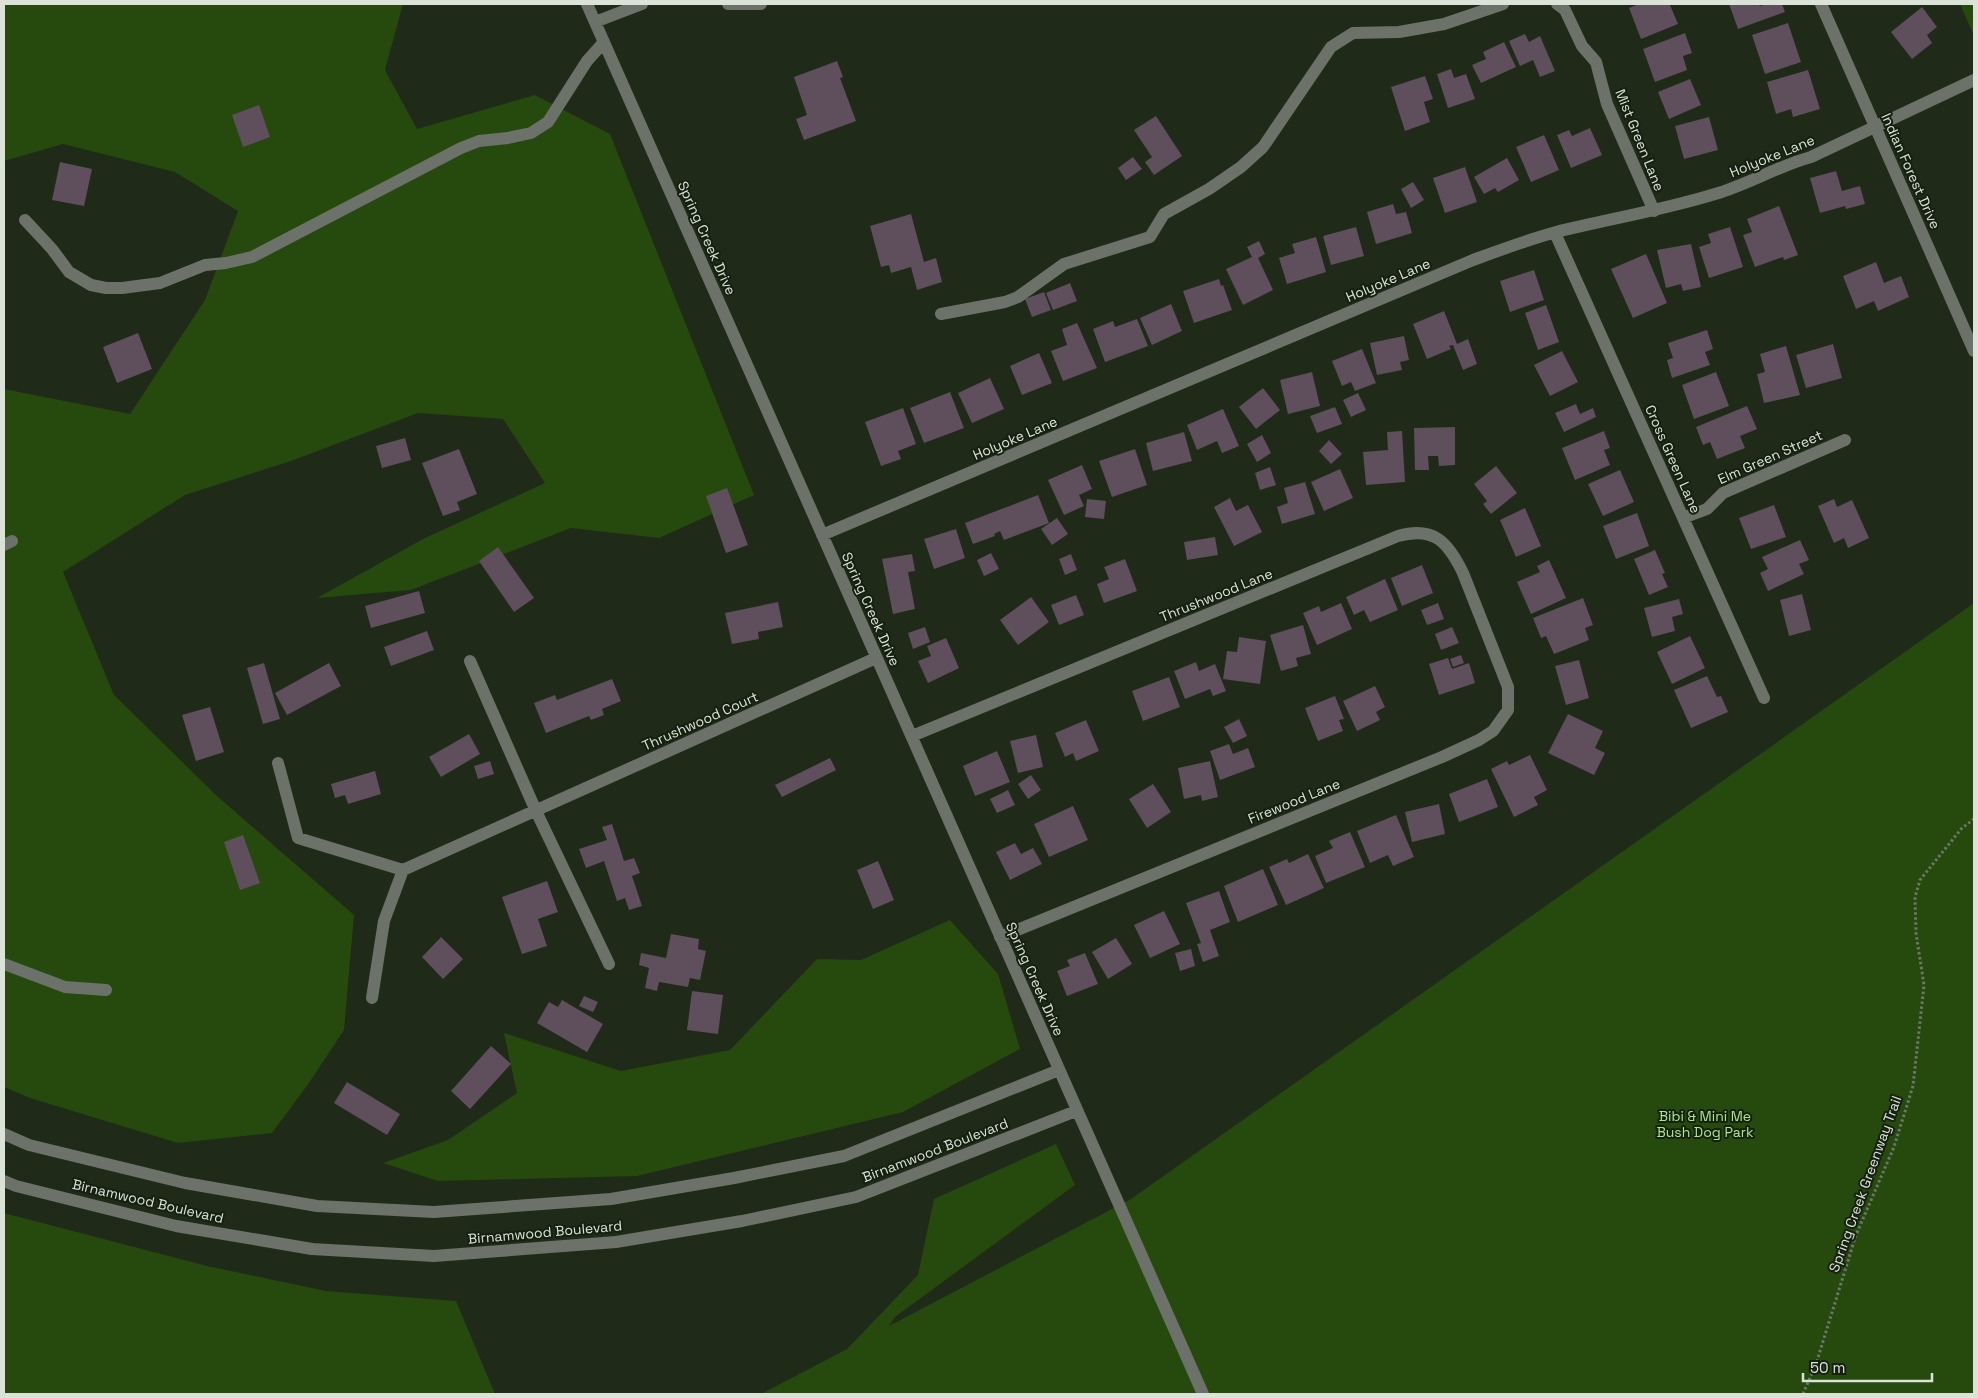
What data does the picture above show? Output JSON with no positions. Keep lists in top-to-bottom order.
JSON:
{
  "streets": {
    "street": [
      "Mist Green Lane",
      "Holyoke Lane",
      "Indian Forest Drive",
      "Spring Creek Drive",
      "Elm Green Street",
      "Cross Green Lane",
      "Thrushwood Lane",
      "Thrushwood Court",
      "Firewood Lane",
      "Birnamwood Boulevard"
    ],
    "path": ["Spring Creek Greenway Trail"]
  },
  "crossings": [
    ["Mist Green Lane", "Holyoke Lane"],
    ["Holyoke Lane", "Indian Forest Drive"],
    ["Holyoke Lane", "Spring Creek Drive"],
    ["Holyoke Lane", "Cross Green Lane"],
    ["Spring Creek Drive", "Thrushwood Lane"],
    ["Spring Creek Drive", "Thrushwood Court"],
    ["Spring Creek Drive", "Firewood Lane"],
    ["Spring Creek Drive", "Birnamwood Boulevard"],
    ["Elm Green Street", "Cross Green Lane"],
    ["Thrushwood Lane", "Firewood Lane"]
  ],
  "parks": ["Bibi & Mini Me Bush Dog Park"],
  "scale_bar": "50 m"
}
